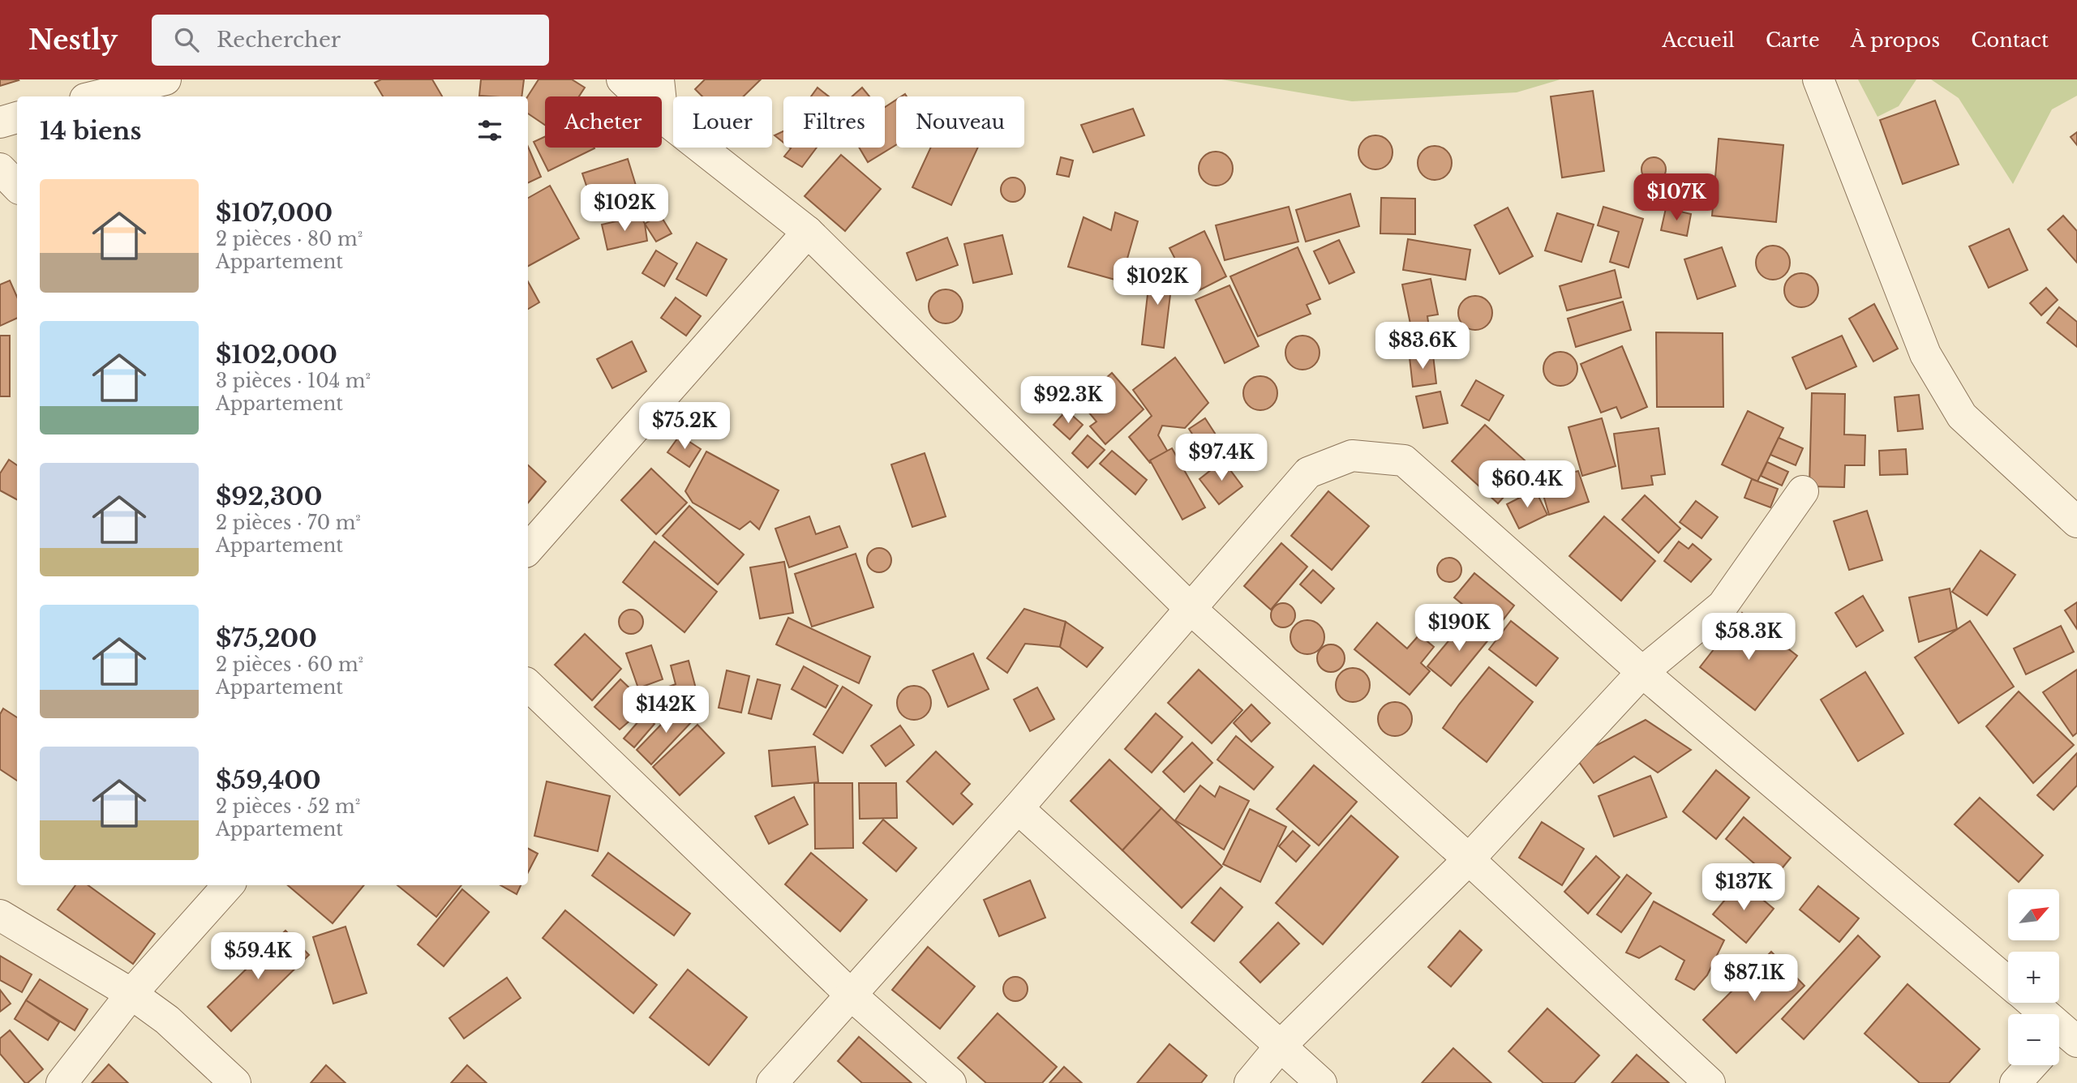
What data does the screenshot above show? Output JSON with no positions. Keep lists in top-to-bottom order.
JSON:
{
  "north": "top right",
  "page": {
    "header": "Nestly",
    "search": "Rechercher",
    "nav": [
      "Accueil",
      "Carte",
      "À propos",
      "Contact"
    ],
    "chip": [
      "Acheter",
      "Louer",
      "Filtres",
      "Nouveau"
    ],
    "heading": "14 biens",
    "list": [
      {
        "name": "$107,000",
        "note": "2 pièces · 80 m² · Appartement"
      },
      {
        "name": "$102,000",
        "note": "3 pièces · 104 m² · Appartement"
      },
      {
        "name": "$92,300",
        "note": "2 pièces · 70 m² · Appartement"
      },
      {
        "name": "$75,200",
        "note": "2 pièces · 60 m² · Appartement"
      },
      {
        "name": "$59,400",
        "note": "2 pièces · 52 m² · Appartement"
      }
    ],
    "price": [
      "$107K",
      "$102K",
      "$102K",
      "$83.6K",
      "$92.3K",
      "$75.2K",
      "$97.4K",
      "$60.4K",
      "$190K",
      "$58.3K",
      "$142K",
      "$137K",
      "$59.4K",
      "$87.1K"
    ],
    "map_buttons": ["+", "−"]
  }
}
